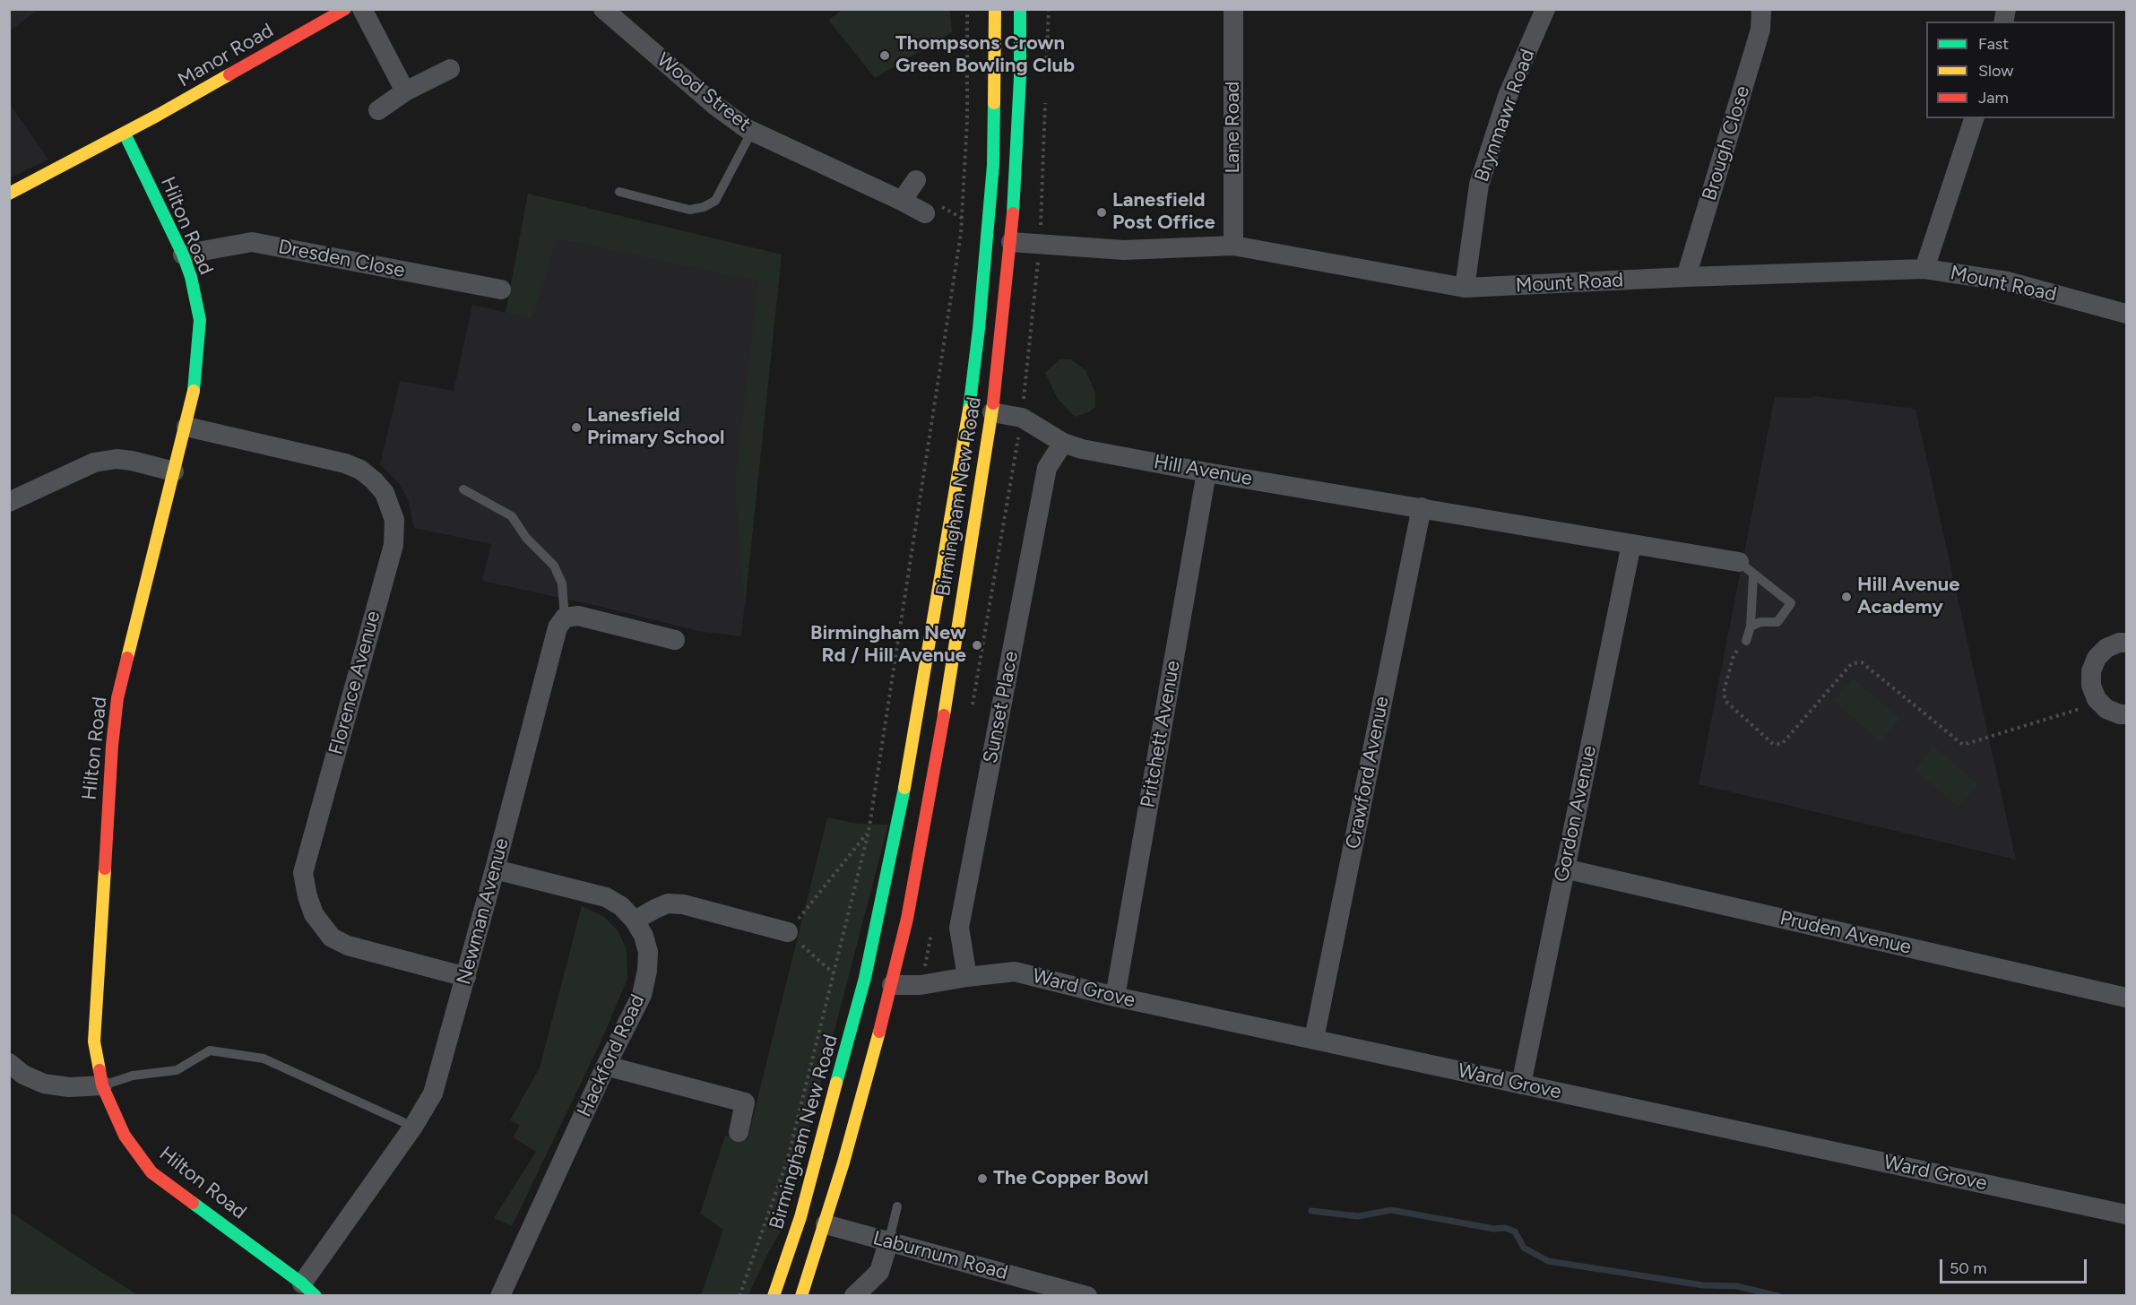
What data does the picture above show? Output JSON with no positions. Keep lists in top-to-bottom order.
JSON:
{
  "streets": {
    "main road": ["Manor Road", "Hilton Road", "Birmingham New Road"],
    "street": [
      "Wood Street",
      "Brynmawr Road",
      "Lane Road",
      "Brough Close",
      "Dresden Close",
      "Mount Road",
      "Hill Avenue",
      "Florence Avenue",
      "Sunset Place",
      "Pritchett Avenue",
      "Crawford Avenue",
      "Gordon Avenue",
      "Newman Avenue",
      "Pruden Avenue",
      "Ward Grove",
      "Hackford Road",
      "Laburnum Road"
    ]
  },
  "crossings": [
    ["Manor Road", "Hilton Road"],
    ["Brynmawr Road", "Mount Road"],
    ["Lane Road", "Mount Road"],
    ["Brough Close", "Mount Road"],
    ["Hilton Road", "Dresden Close"],
    ["Hilton Road", "Florence Avenue"],
    ["Hilton Road", "Newman Avenue"],
    ["Mount Road", "Birmingham New Road"],
    ["Hill Avenue", "Birmingham New Road"],
    ["Hill Avenue", "Sunset Place"],
    ["Hill Avenue", "Pritchett Avenue"],
    ["Hill Avenue", "Crawford Avenue"],
    ["Hill Avenue", "Gordon Avenue"],
    ["Birmingham New Road", "Ward Grove"],
    ["Birmingham New Road", "Laburnum Road"],
    ["Florence Avenue", "Newman Avenue"],
    ["Sunset Place", "Ward Grove"],
    ["Pritchett Avenue", "Ward Grove"],
    ["Crawford Avenue", "Ward Grove"],
    ["Gordon Avenue", "Pruden Avenue"],
    ["Gordon Avenue", "Ward Grove"],
    ["Newman Avenue", "Hackford Road"]
  ],
  "places": [
    "Thompsons Crown Green Bowling Club",
    "Lanesfield Post Office",
    "Lanesfield Primary School",
    "Hill Avenue Academy",
    "Birmingham New Rd / Hill Avenue",
    "The Copper Bowl"
  ],
  "legend": ["Fast", "Slow", "Jam"],
  "scale_bar": "50 m"
}
